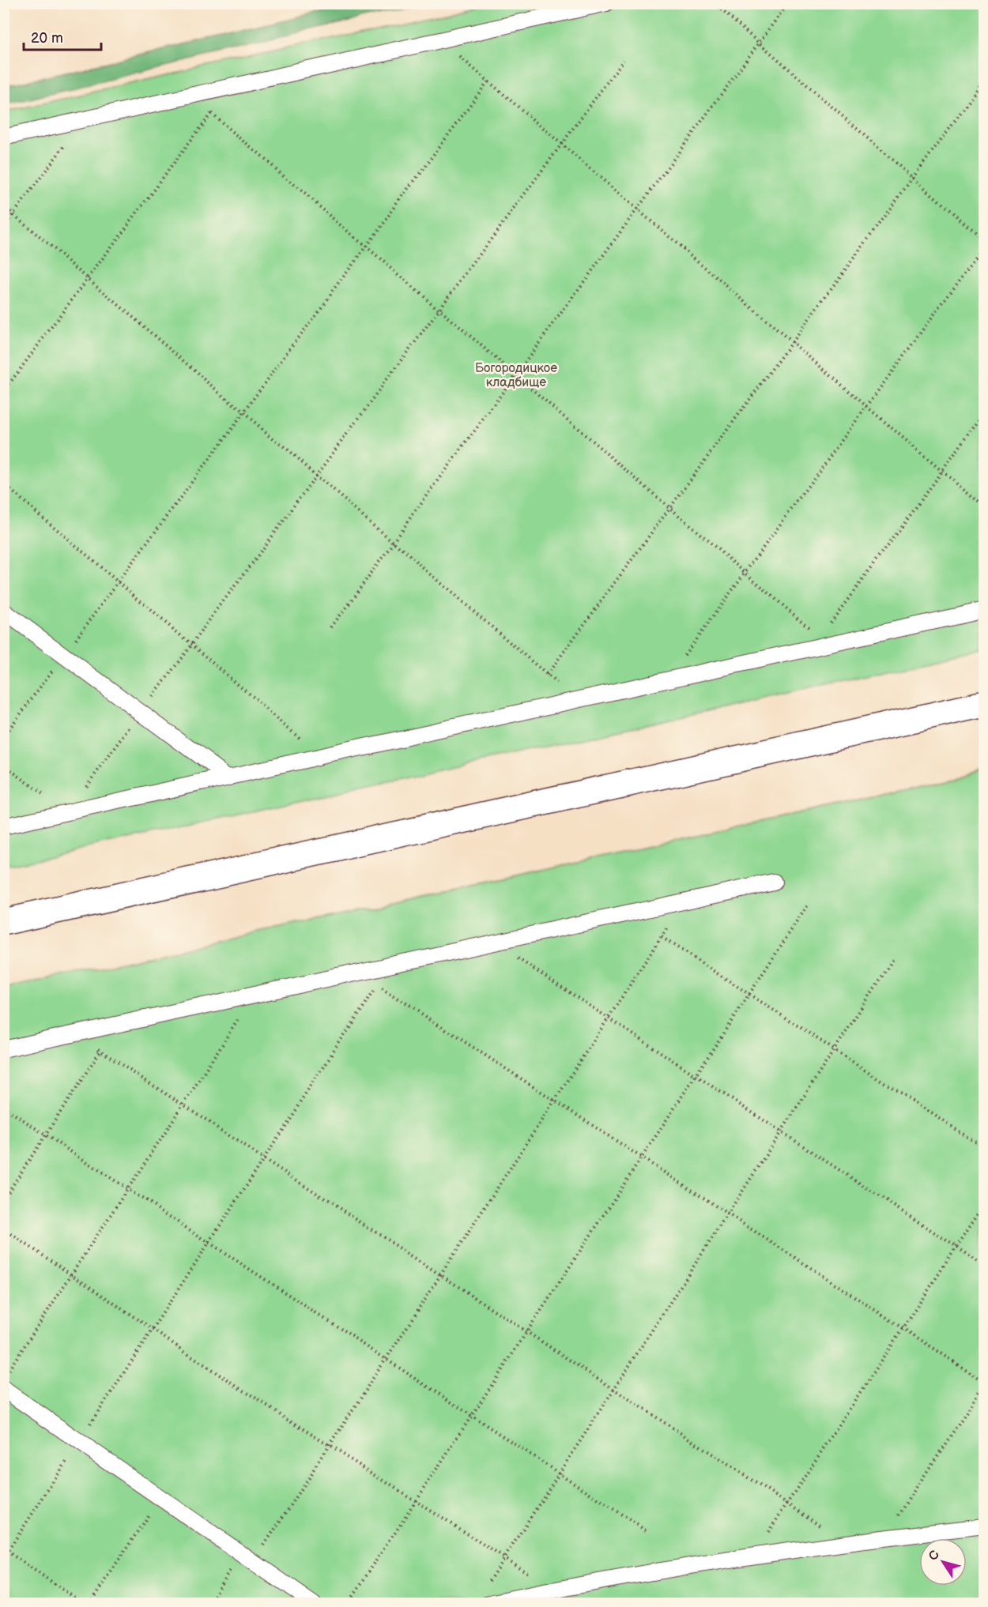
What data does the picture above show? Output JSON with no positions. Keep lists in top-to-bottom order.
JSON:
{
  "parks": ["Богородицкое кладбище"],
  "scale_bar": "20 m",
  "north": "top left"
}
